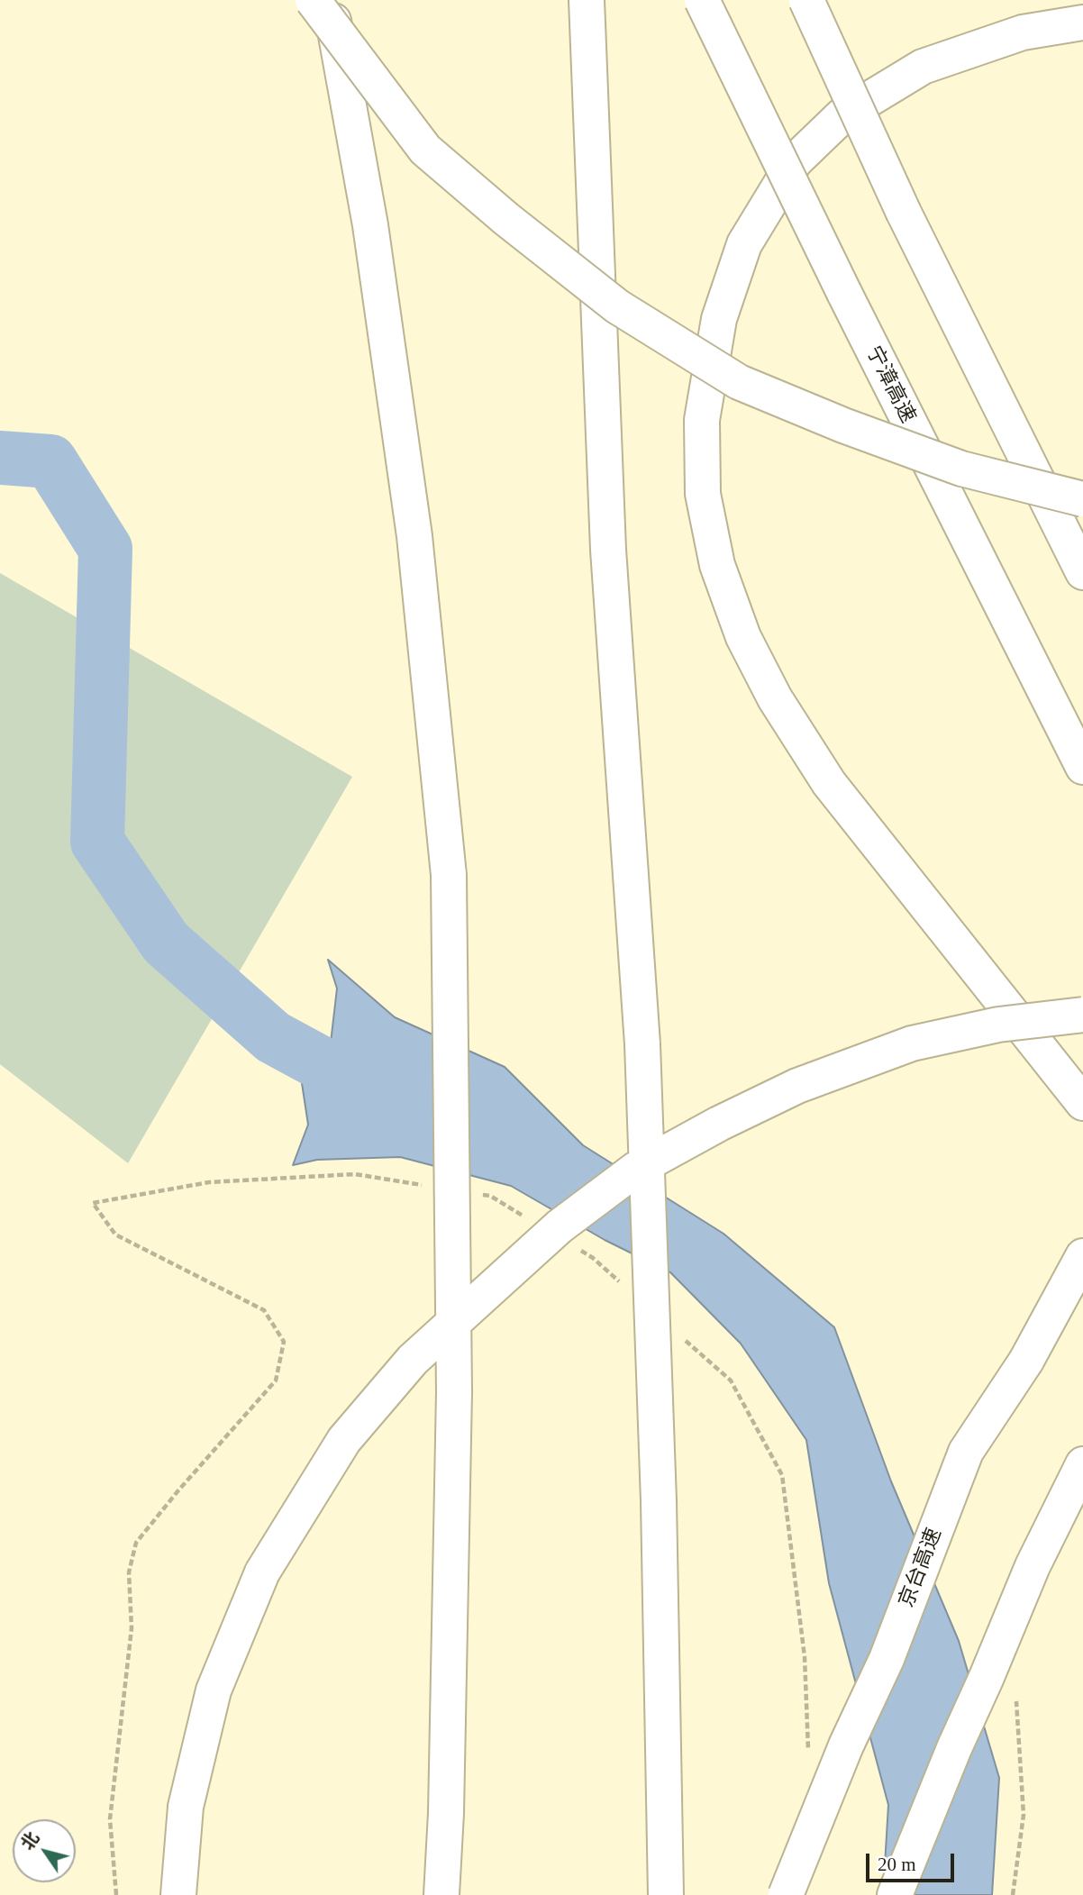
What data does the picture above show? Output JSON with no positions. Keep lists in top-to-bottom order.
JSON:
{
  "streets": {
    "highway": ["宁漳高速", "京台高速"]
  },
  "scale_bar": "20 m",
  "north": "top left"
}
